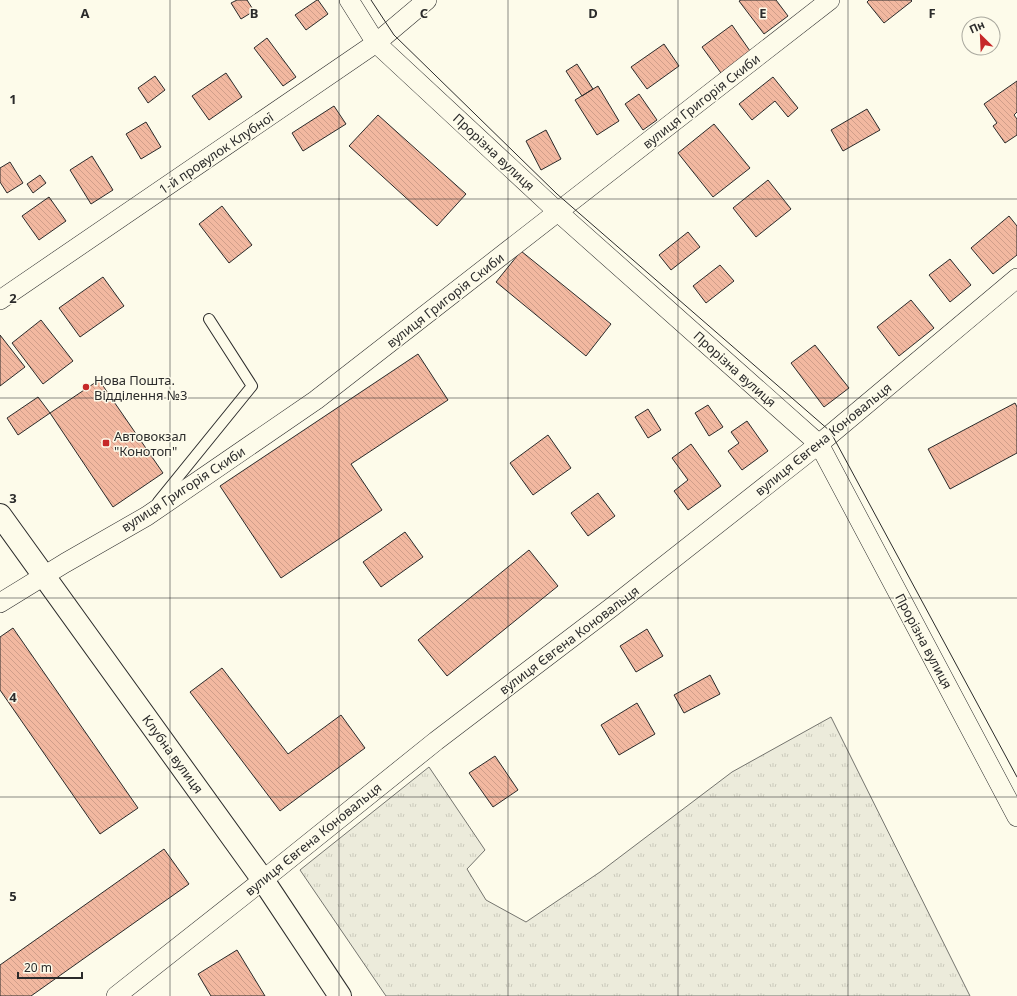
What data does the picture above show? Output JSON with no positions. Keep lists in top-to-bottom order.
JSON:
{
  "streets": {
    "main road": ["Клубна вулиця"],
    "street": [
      "вулиця Григорія Скиби",
      "Прорізна вулиця",
      "1-й провулок Клубної",
      "вулиця Євгена Коновальця"
    ]
  },
  "crossings": [
    ["вулиця Григорія Скиби", "Прорізна вулиця"],
    ["вулиця Григорія Скиби", "Клубна вулиця"],
    ["Прорізна вулиця", "1-й провулок Клубної"],
    ["Прорізна вулиця", "вулиця Євгена Коновальця"],
    ["вулиця Євгена Коновальця", "Клубна вулиця"]
  ],
  "places": {
    "other": ["Нова Пошта. Відділення №3"],
    "transit": ["Автовокзал \"Конотоп\""]
  },
  "scale_bar": "20 m",
  "north": "top left",
  "grid": {
    "columns": [
      "A",
      "B",
      "C",
      "D",
      "E",
      "F"
    ],
    "rows": [
      "1",
      "2",
      "3",
      "4",
      "5"
    ]
  }
}
